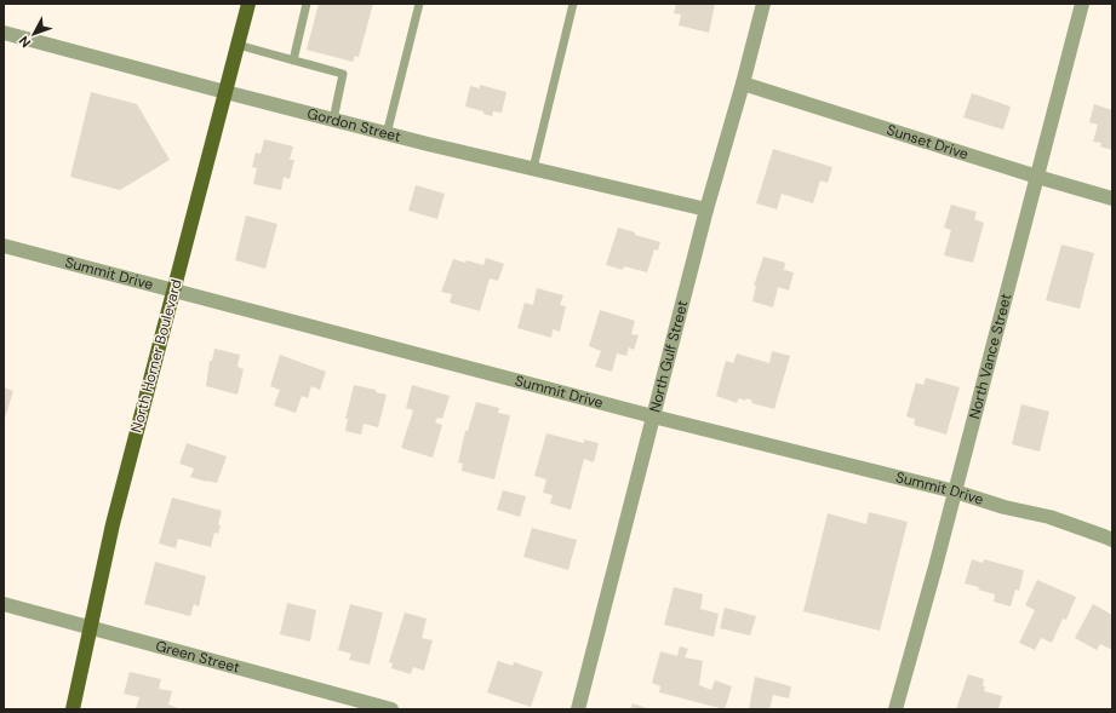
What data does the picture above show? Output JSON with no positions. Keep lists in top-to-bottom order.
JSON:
{
  "streets": {
    "main road": ["North Horner Boulevard"],
    "street": [
      "Gordon Street",
      "Sunset Drive",
      "Summit Drive",
      "North Gulf Street",
      "North Vance Street",
      "Green Street"
    ]
  },
  "crossings": [
    ["Gordon Street", "North Horner Boulevard"],
    ["Gordon Street", "North Gulf Street"],
    ["Sunset Drive", "North Gulf Street"],
    ["Sunset Drive", "North Vance Street"],
    ["Summit Drive", "North Horner Boulevard"],
    ["Summit Drive", "North Gulf Street"],
    ["Summit Drive", "North Vance Street"],
    ["North Horner Boulevard", "Green Street"]
  ],
  "north": "bottom left"
}
